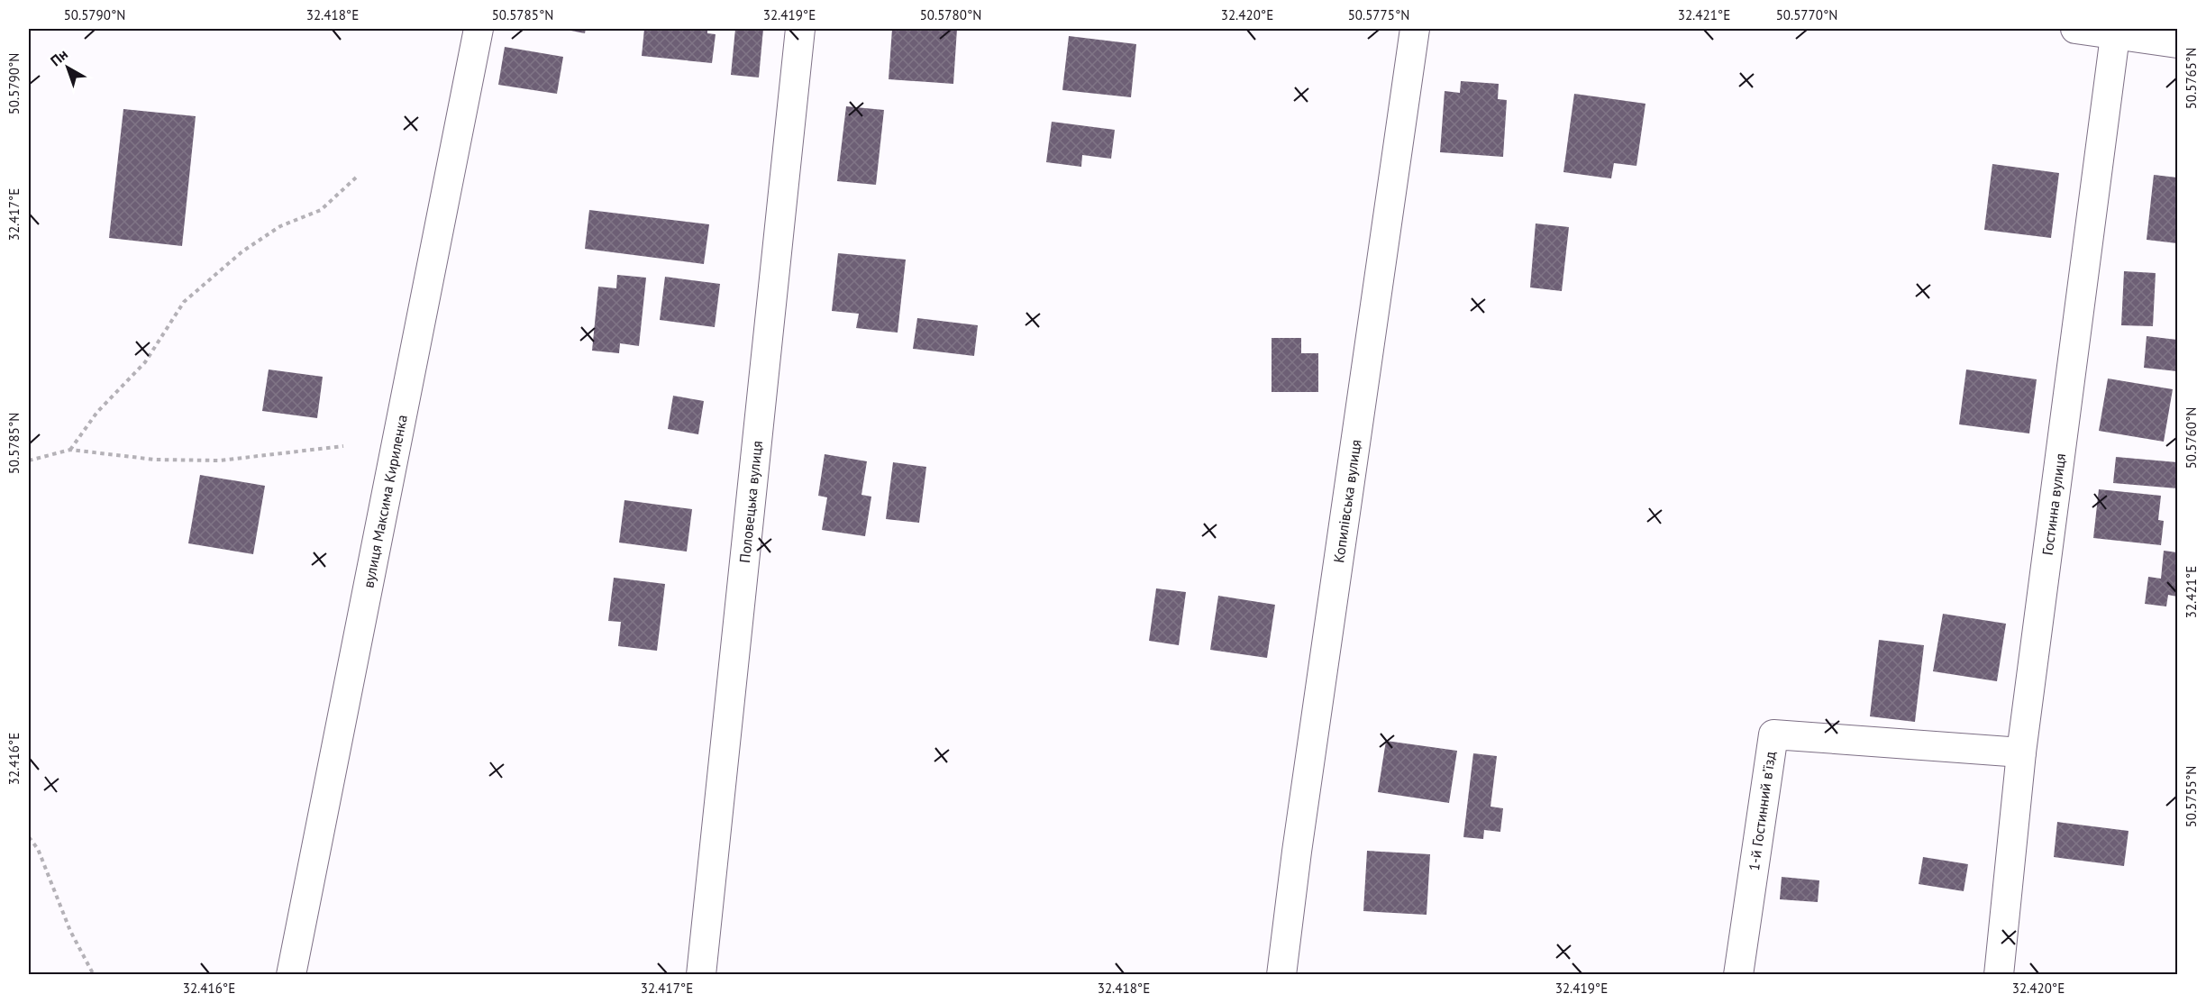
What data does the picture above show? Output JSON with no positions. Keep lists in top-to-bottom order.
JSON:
{
  "streets": {
    "street": [
      "вулиця Максима Кириленка",
      "Половецька вулиця",
      "Копилівська вулиця",
      "Гостинна вулиця",
      "1-й Гостинний вʼїзд"
    ]
  },
  "crossings": [
    ["Гостинна вулиця", "1-й Гостинний вʼїзд"]
  ],
  "north": "top left",
  "coordinates": [
    "50.5790°N",
    "32.418°E",
    "50.5785°N",
    "32.419°E",
    "50.5780°N",
    "32.420°E",
    "50.5775°N",
    "32.421°E",
    "50.5770°N",
    "50.5765°N",
    "32.417°E",
    "50.5760°N",
    "32.416°E",
    "50.5755°N"
  ]
}
